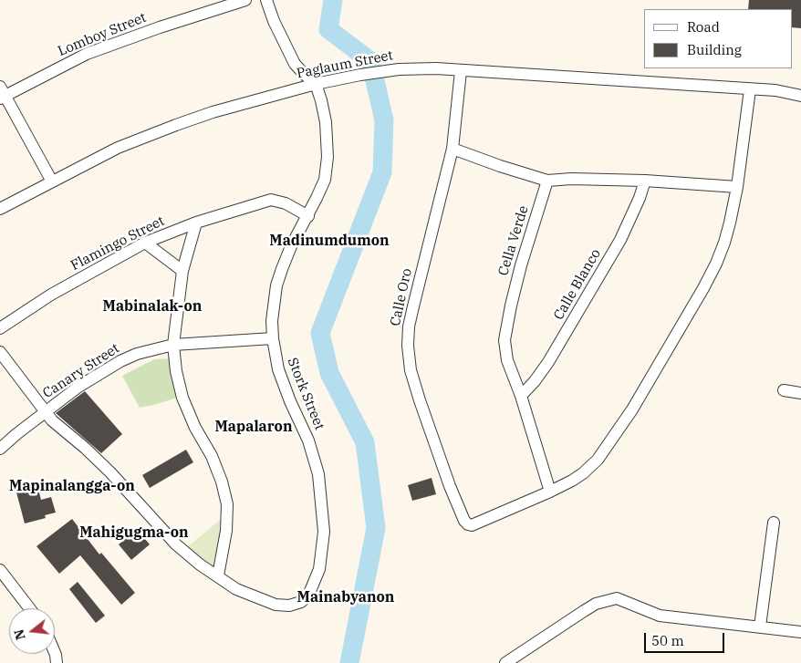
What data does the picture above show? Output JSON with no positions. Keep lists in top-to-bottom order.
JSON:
{
  "streets": {
    "street": [
      "Lomboy Street",
      "Paglaum Street",
      "Cella Verde",
      "Flamingo Street",
      "Calle Blanco",
      "Calle Oro",
      "Canary Street",
      "Stork Street"
    ]
  },
  "crossings": [
    ["Paglaum Street", "Calle Oro"],
    ["Paglaum Street", "Stork Street"],
    ["Cella Verde", "Calle Blanco"],
    ["Cella Verde", "Calle Oro"],
    ["Flamingo Street", "Stork Street"],
    ["Canary Street", "Stork Street"]
  ],
  "districts": [
    "Madinumdumon",
    "Mabinalak-on",
    "Mapalaron",
    "Mapinalangga-on",
    "Mahigugma-on",
    "Mainabyanon"
  ],
  "legend": ["Road", "Building"],
  "scale_bar": "50 m",
  "north": "left"
}
